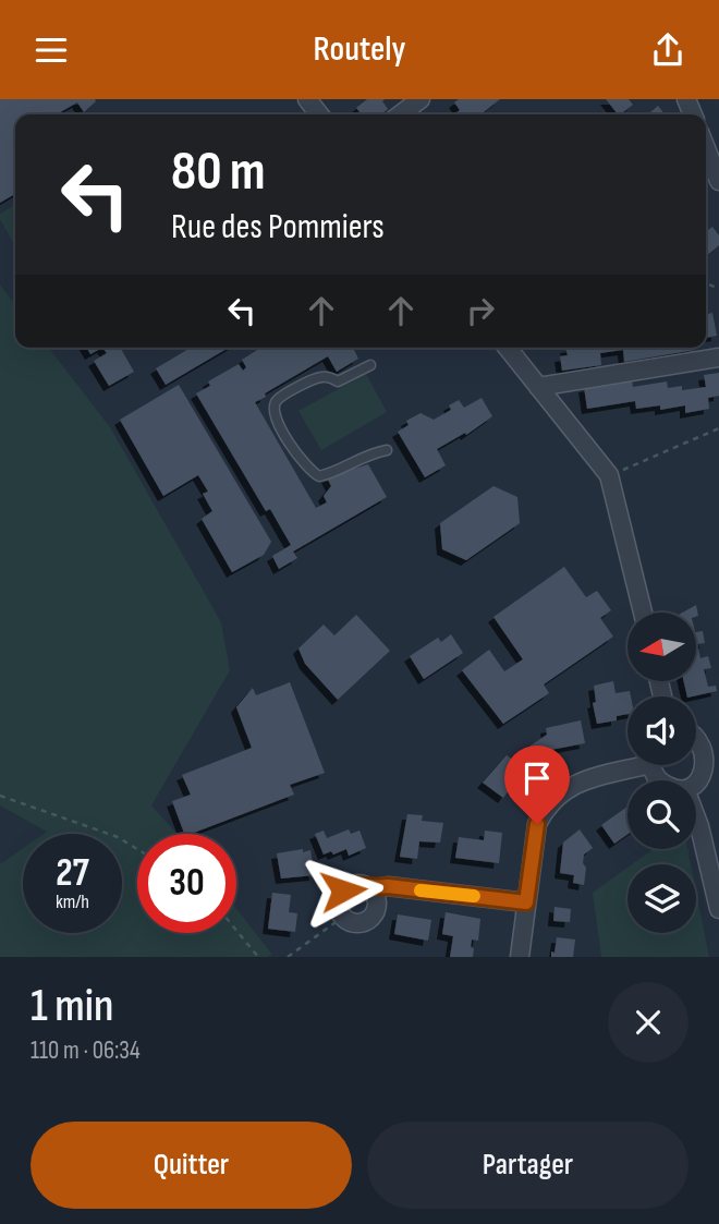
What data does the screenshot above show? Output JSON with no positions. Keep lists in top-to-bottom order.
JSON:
{
  "north": "left",
  "page": {
    "header": "Routely",
    "turn": ["80 m", "Rue des Pommiers"],
    "speed": "27 km/h",
    "limit": "30",
    "heading": ["1 min", "110 m · 06:34"],
    "buttons": ["Quitter", "Partager"]
  }
}
